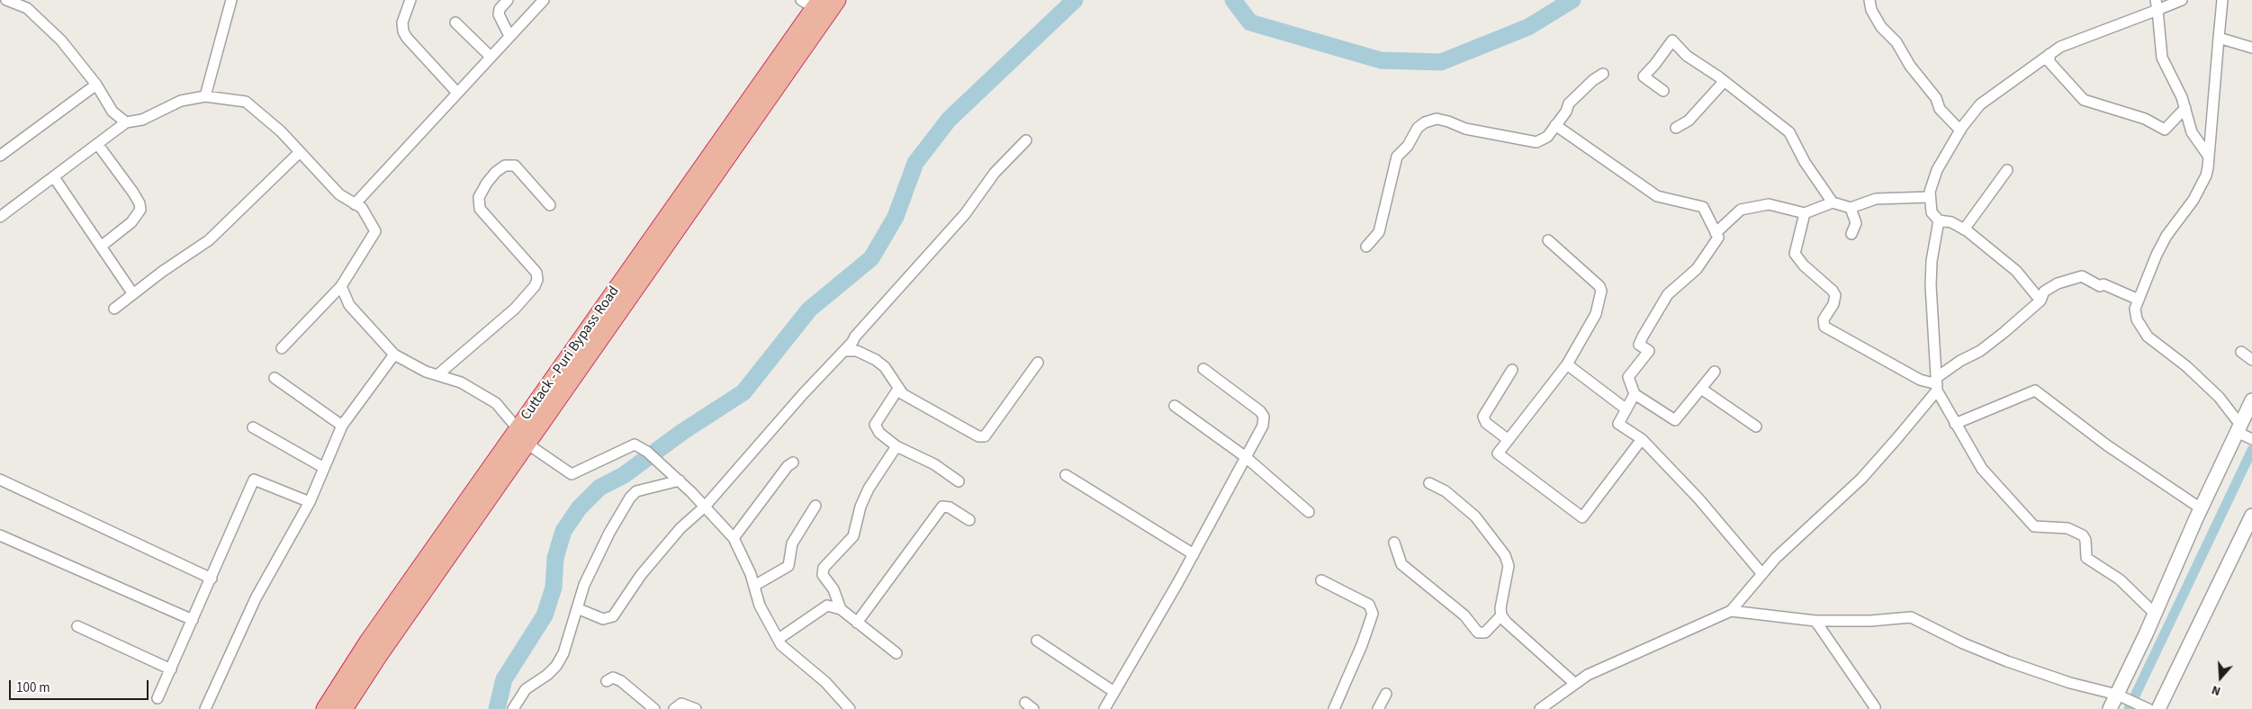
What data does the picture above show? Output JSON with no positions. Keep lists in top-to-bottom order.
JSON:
{
  "streets": {
    "highway": ["Cuttack - Puri Bypass Road"]
  },
  "scale_bar": "100 m",
  "north": "bottom"
}
